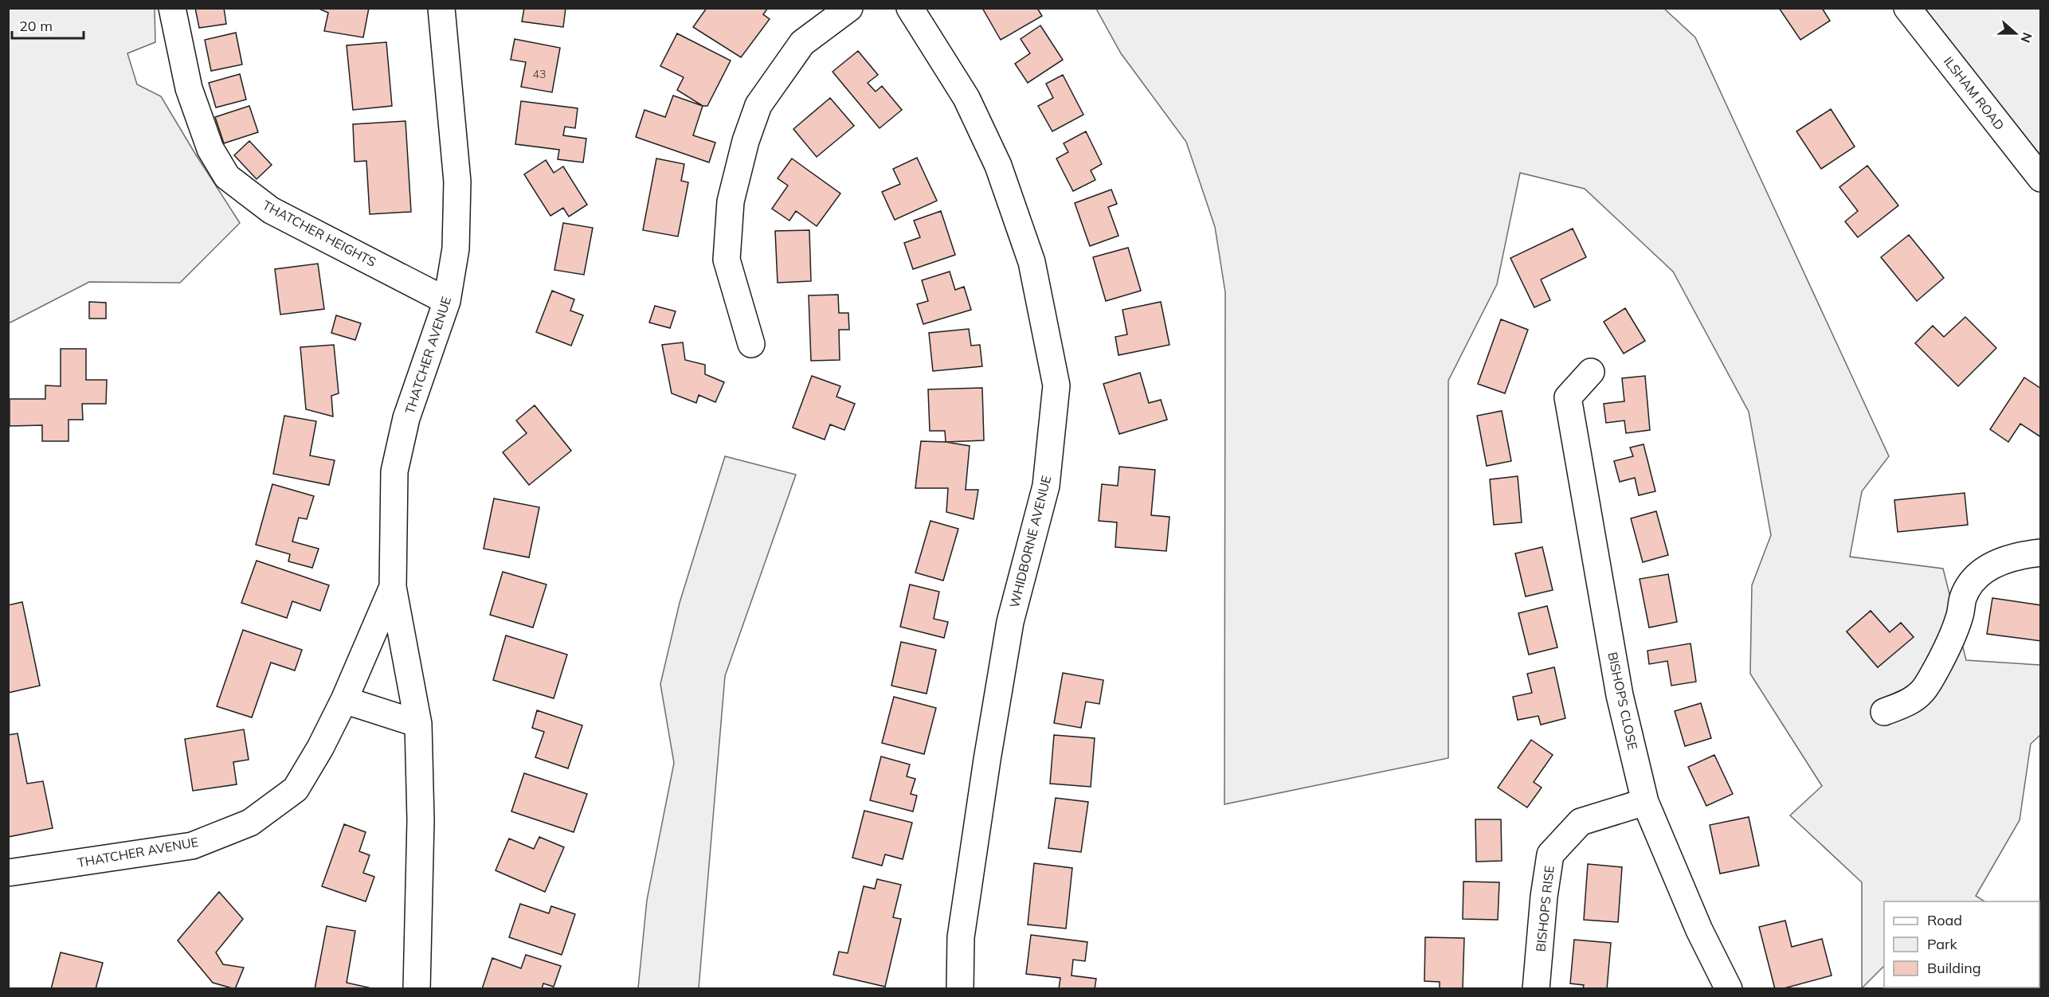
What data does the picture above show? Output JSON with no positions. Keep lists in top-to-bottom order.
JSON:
{
  "streets": {
    "street": [
      "ILSHAM ROAD",
      "THATCHER HEIGHTS",
      "THATCHER AVENUE",
      "WHIDBORNE AVENUE",
      "BISHOPS CLOSE",
      "BISHOPS RISE"
    ]
  },
  "crossings": [
    ["THATCHER HEIGHTS", "THATCHER AVENUE"],
    ["BISHOPS CLOSE", "BISHOPS RISE"]
  ],
  "house_numbers": ["43"],
  "legend": ["Road", "Park", "Building"],
  "scale_bar": "20 m",
  "north": "right"
}
